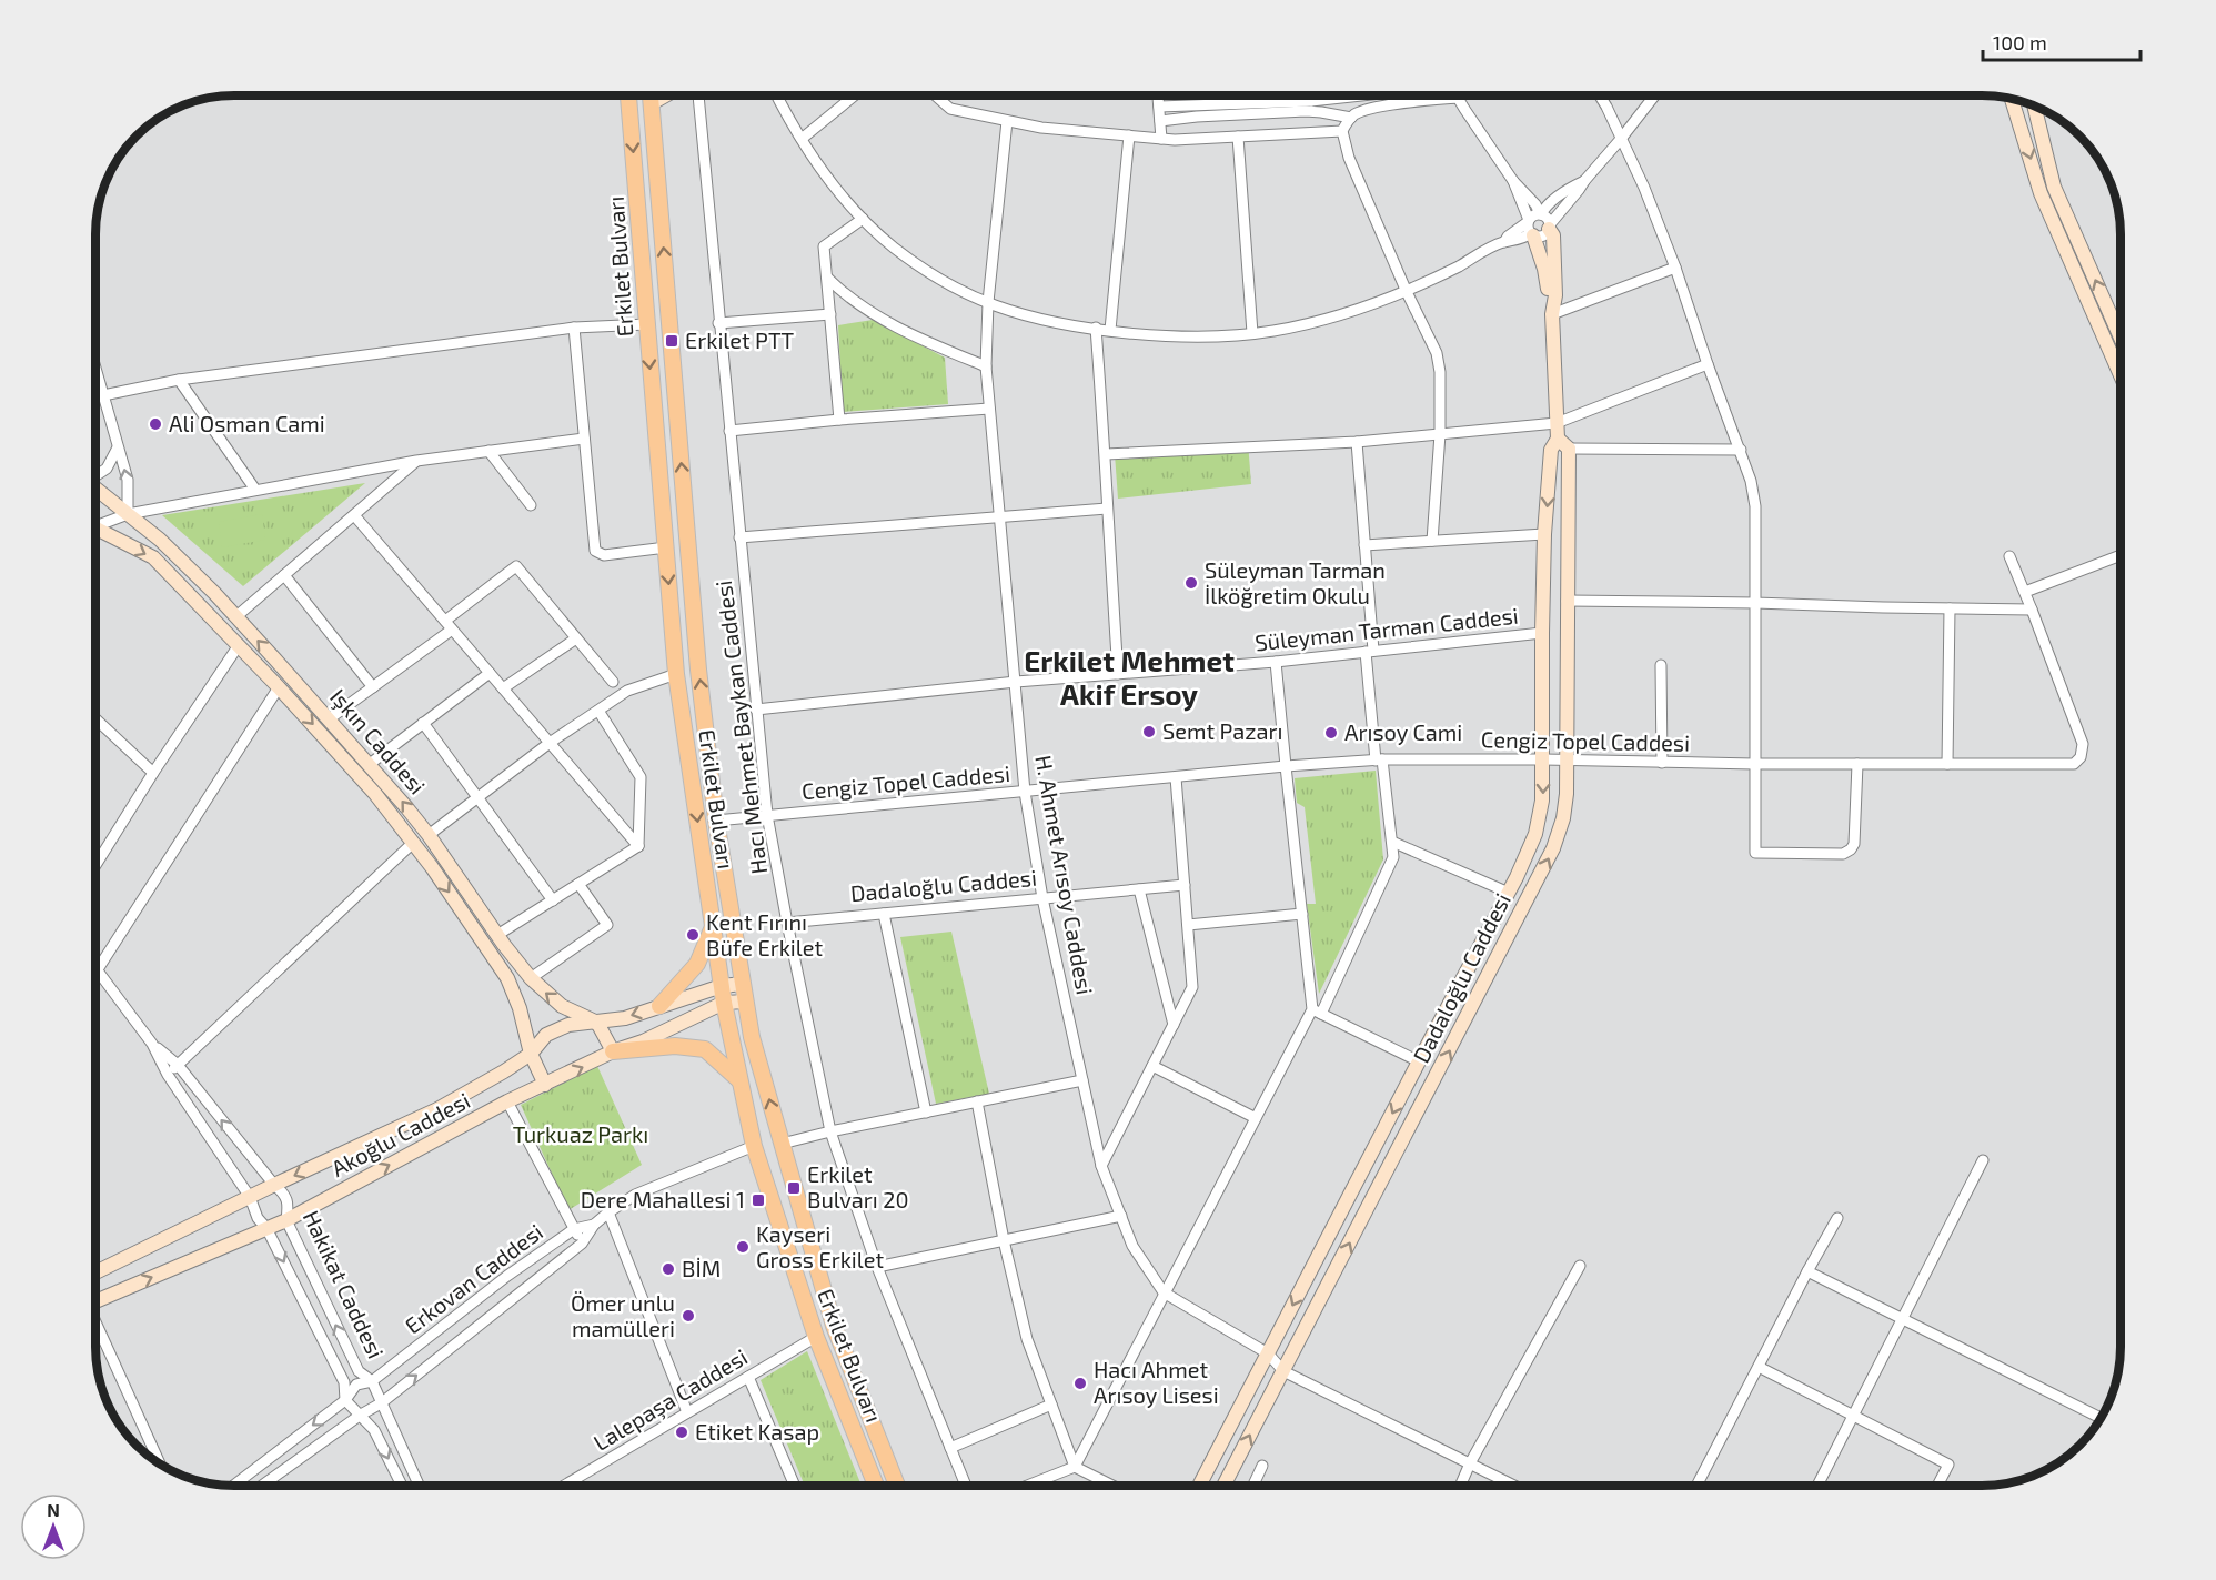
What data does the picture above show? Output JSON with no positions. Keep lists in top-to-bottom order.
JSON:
{
  "streets": {
    "main road": ["Erkilet Bulvarı"],
    "street": [
      "Süleyman Tarman Caddesi",
      "Hacı Mehmet Baykan Caddesi",
      "Işkın Caddesi",
      "Cengiz Topel Caddesi",
      "H. Ahmet Arısoy Caddesi",
      "Dadaloğlu Caddesi",
      "Akoğlu Caddesi",
      "Erkovan Caddesi",
      "Hakikat Caddesi",
      "Lalepaşa Caddesi"
    ]
  },
  "crossings": [
    ["Erkilet Bulvarı", "Cengiz Topel Caddesi"],
    ["Erkilet Bulvarı", "Akoğlu Caddesi"],
    ["Erkilet Bulvarı", "Erkovan Caddesi"],
    ["Erkilet Bulvarı", "Lalepaşa Caddesi"],
    ["Süleyman Tarman Caddesi", "Hacı Mehmet Baykan Caddesi"],
    ["Süleyman Tarman Caddesi", "H. Ahmet Arısoy Caddesi"],
    ["Süleyman Tarman Caddesi", "Dadaloğlu Caddesi"],
    ["Hacı Mehmet Baykan Caddesi", "Cengiz Topel Caddesi"],
    ["Hacı Mehmet Baykan Caddesi", "Dadaloğlu Caddesi"],
    ["Işkın Caddesi", "Akoğlu Caddesi"],
    ["Cengiz Topel Caddesi", "H. Ahmet Arısoy Caddesi"],
    ["Cengiz Topel Caddesi", "Dadaloğlu Caddesi"],
    ["H. Ahmet Arısoy Caddesi", "Dadaloğlu Caddesi"],
    ["Akoğlu Caddesi", "Hakikat Caddesi"],
    ["Erkovan Caddesi", "Hakikat Caddesi"]
  ],
  "districts": ["Erkilet Mehmet Akif Ersoy"],
  "parks": ["Turkuaz Parkı"],
  "places": {
    "transit": ["Erkilet PTT", "Erkilet Bulvarı 20", "Dere Mahallesi 1"],
    "other": [
      "Ali Osman Cami",
      "Süleyman Tarman İlköğretim Okulu",
      "Semt Pazarı",
      "Arısoy Cami",
      "Kent Fırını Büfe Erkilet",
      "Kayseri Gross Erkilet",
      "BİM",
      "Ömer unlu mamülleri",
      "Hacı Ahmet Arısoy Lisesi",
      "Etiket Kasap"
    ]
  },
  "scale_bar": "100 m",
  "north": "top"
}
